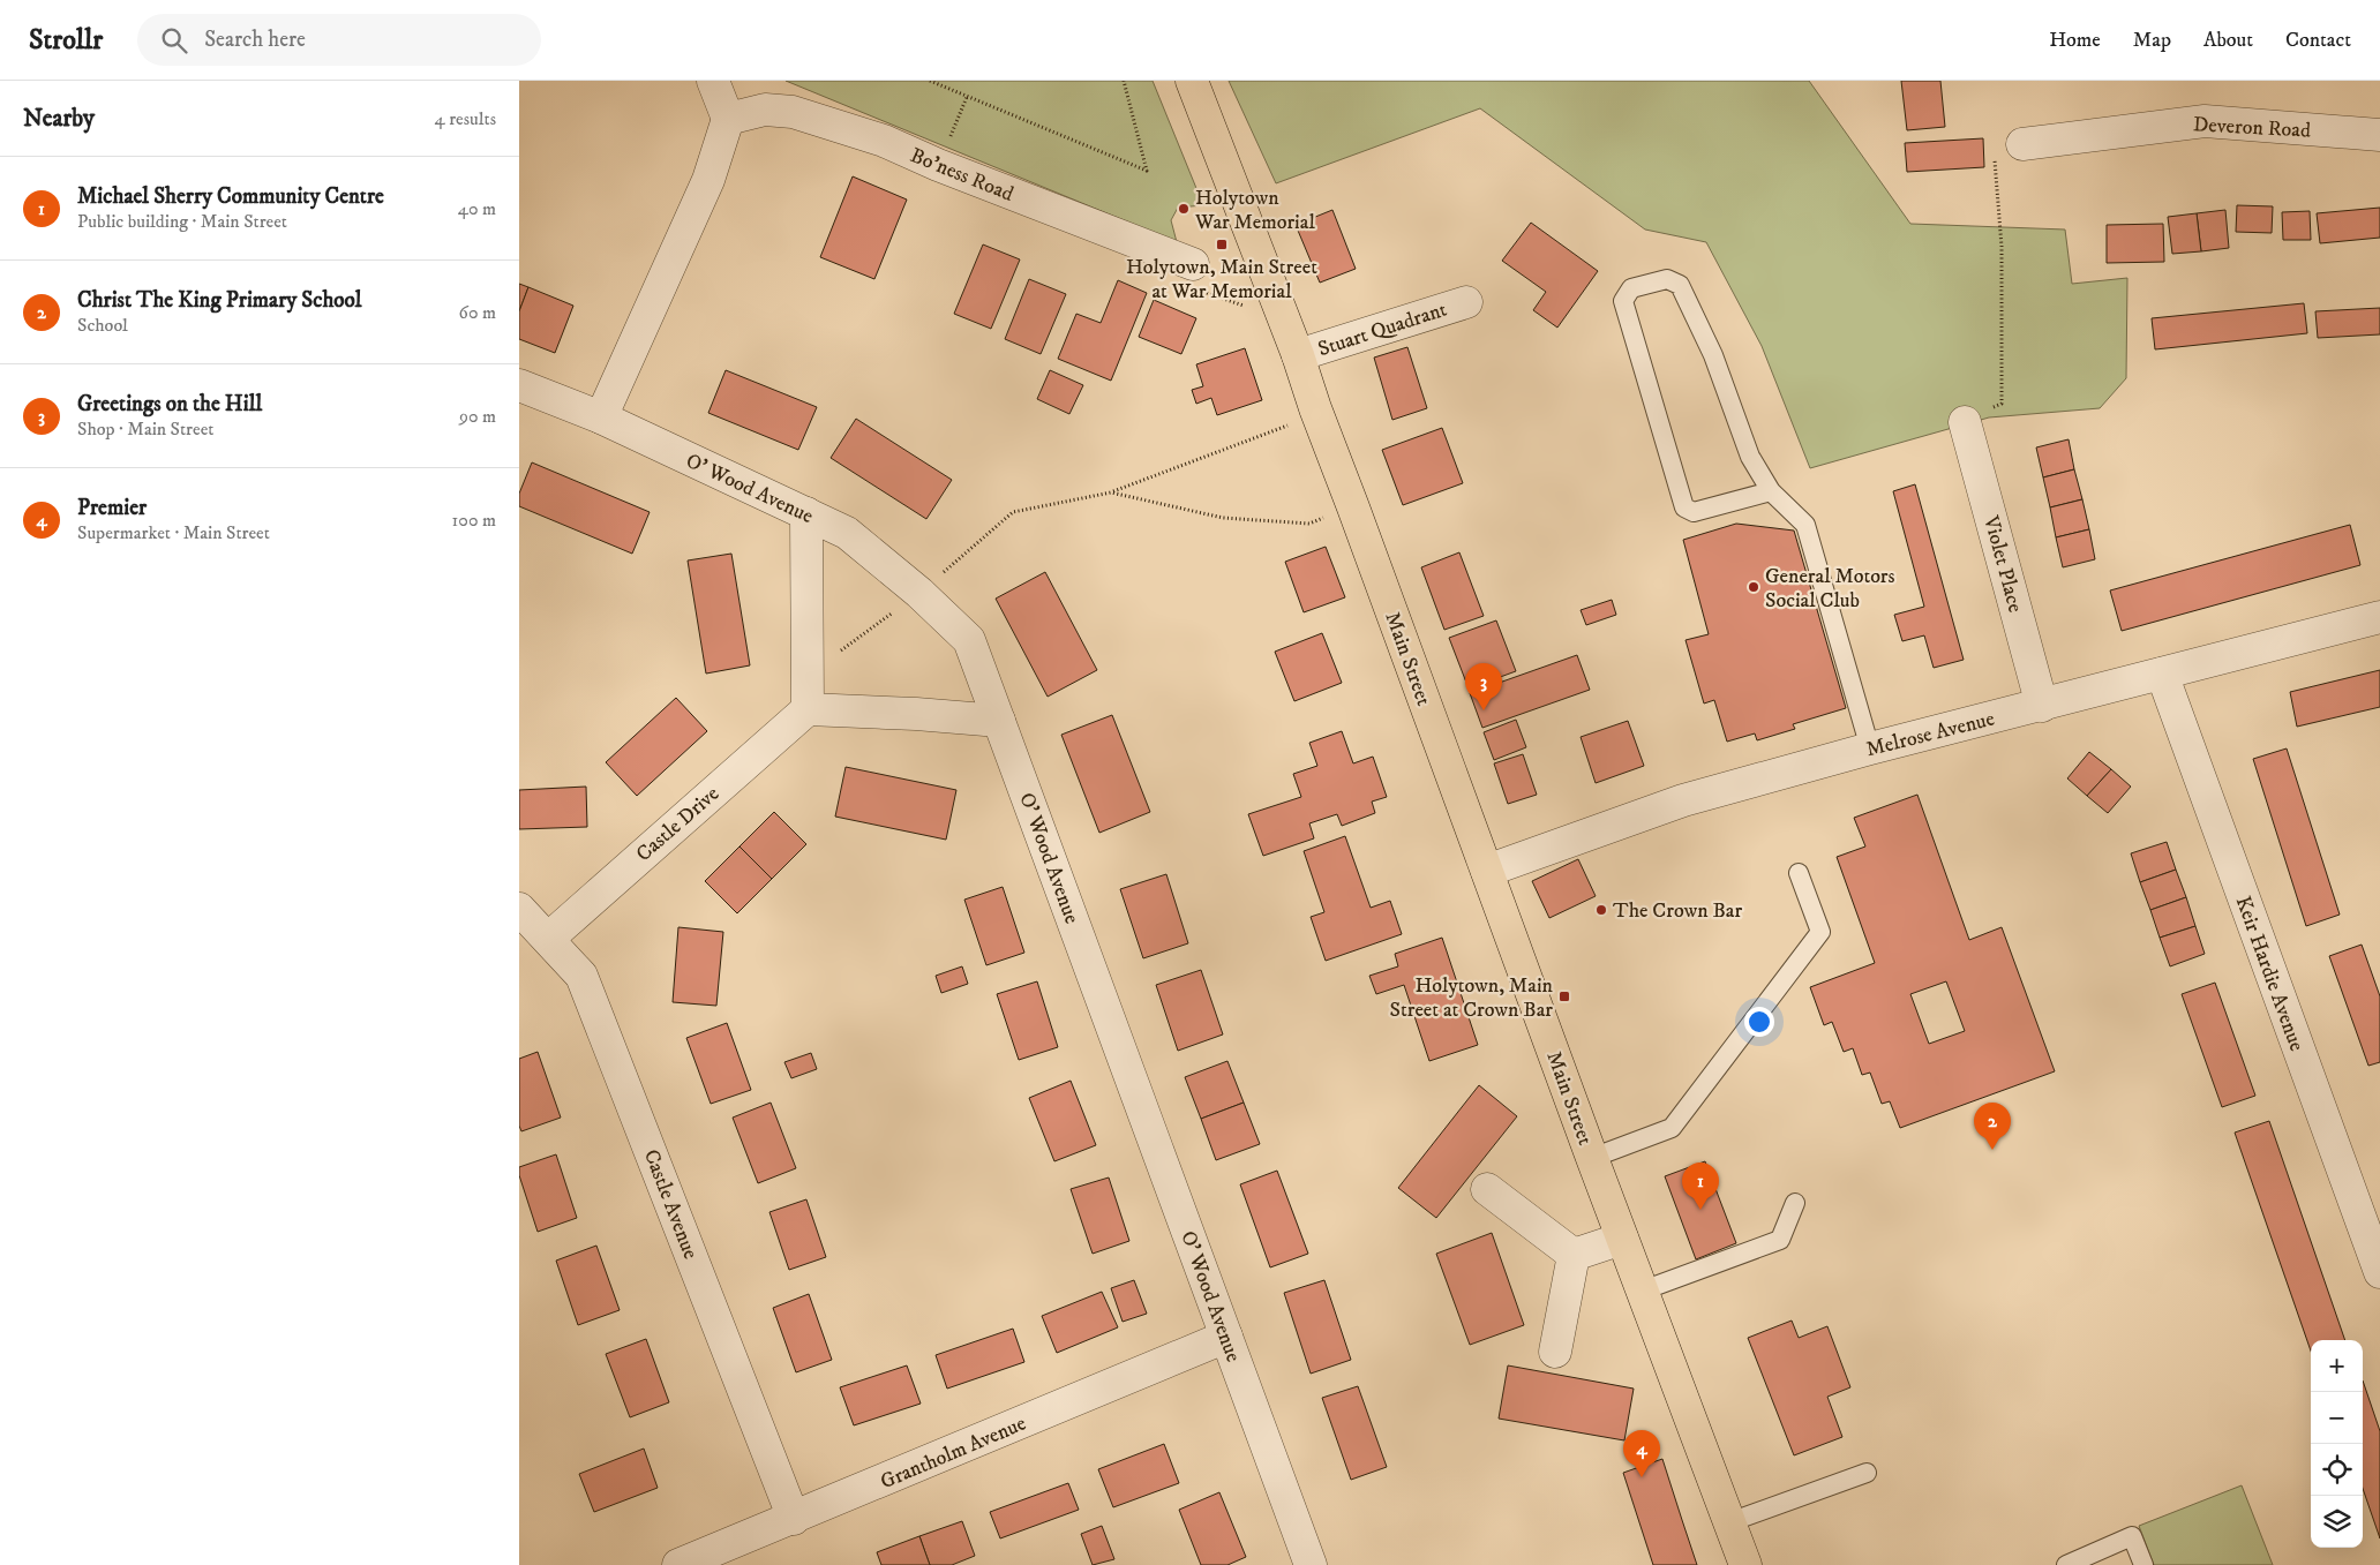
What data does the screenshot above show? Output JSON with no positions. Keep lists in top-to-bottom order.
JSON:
{
  "streets": {
    "main road": ["Main Street"],
    "street": [
      "Deveron Road",
      "Bo'ness Road",
      "Stuart Quadrant",
      "O' Wood Avenue",
      "Violet Place",
      "Melrose Avenue",
      "Castle Drive",
      "Keir Hardie Avenue",
      "Castle Avenue",
      "Grantholm Avenue"
    ]
  },
  "crossings": [
    ["Stuart Quadrant", "Main Street"],
    ["O' Wood Avenue", "Grantholm Avenue"],
    ["Violet Place", "Melrose Avenue"],
    ["Main Street", "Melrose Avenue"],
    ["Melrose Avenue", "Keir Hardie Avenue"],
    ["Castle Drive", "Castle Avenue"],
    ["Castle Avenue", "Grantholm Avenue"]
  ],
  "places": {
    "other": ["Holytown War Memorial", "General Motors Social Club", "The Crown Bar"],
    "transit": ["Holytown, Main Street at War Memorial", "Holytown, Main Street at Crown Bar"]
  },
  "page": {
    "header": "Strollr",
    "search": "Search here",
    "nav": [
      "Home",
      "Map",
      "About",
      "Contact"
    ],
    "heading": ["Nearby", "4 results"],
    "list": [
      {
        "mark": "1",
        "name": "Michael Sherry Community Centre",
        "note": "Public building · Main Street",
        "value": "40 m"
      },
      {
        "mark": "2",
        "name": "Christ The King Primary School",
        "note": "School",
        "value": "60 m"
      },
      {
        "mark": "3",
        "name": "Greetings on the Hill",
        "note": "Shop · Main Street",
        "value": "90 m"
      },
      {
        "mark": "4",
        "name": "Premier",
        "note": "Supermarket · Main Street",
        "value": "100 m"
      }
    ],
    "pins": [
      "3",
      "2",
      "1",
      "4"
    ],
    "map_buttons": ["+", "−"]
  }
}
